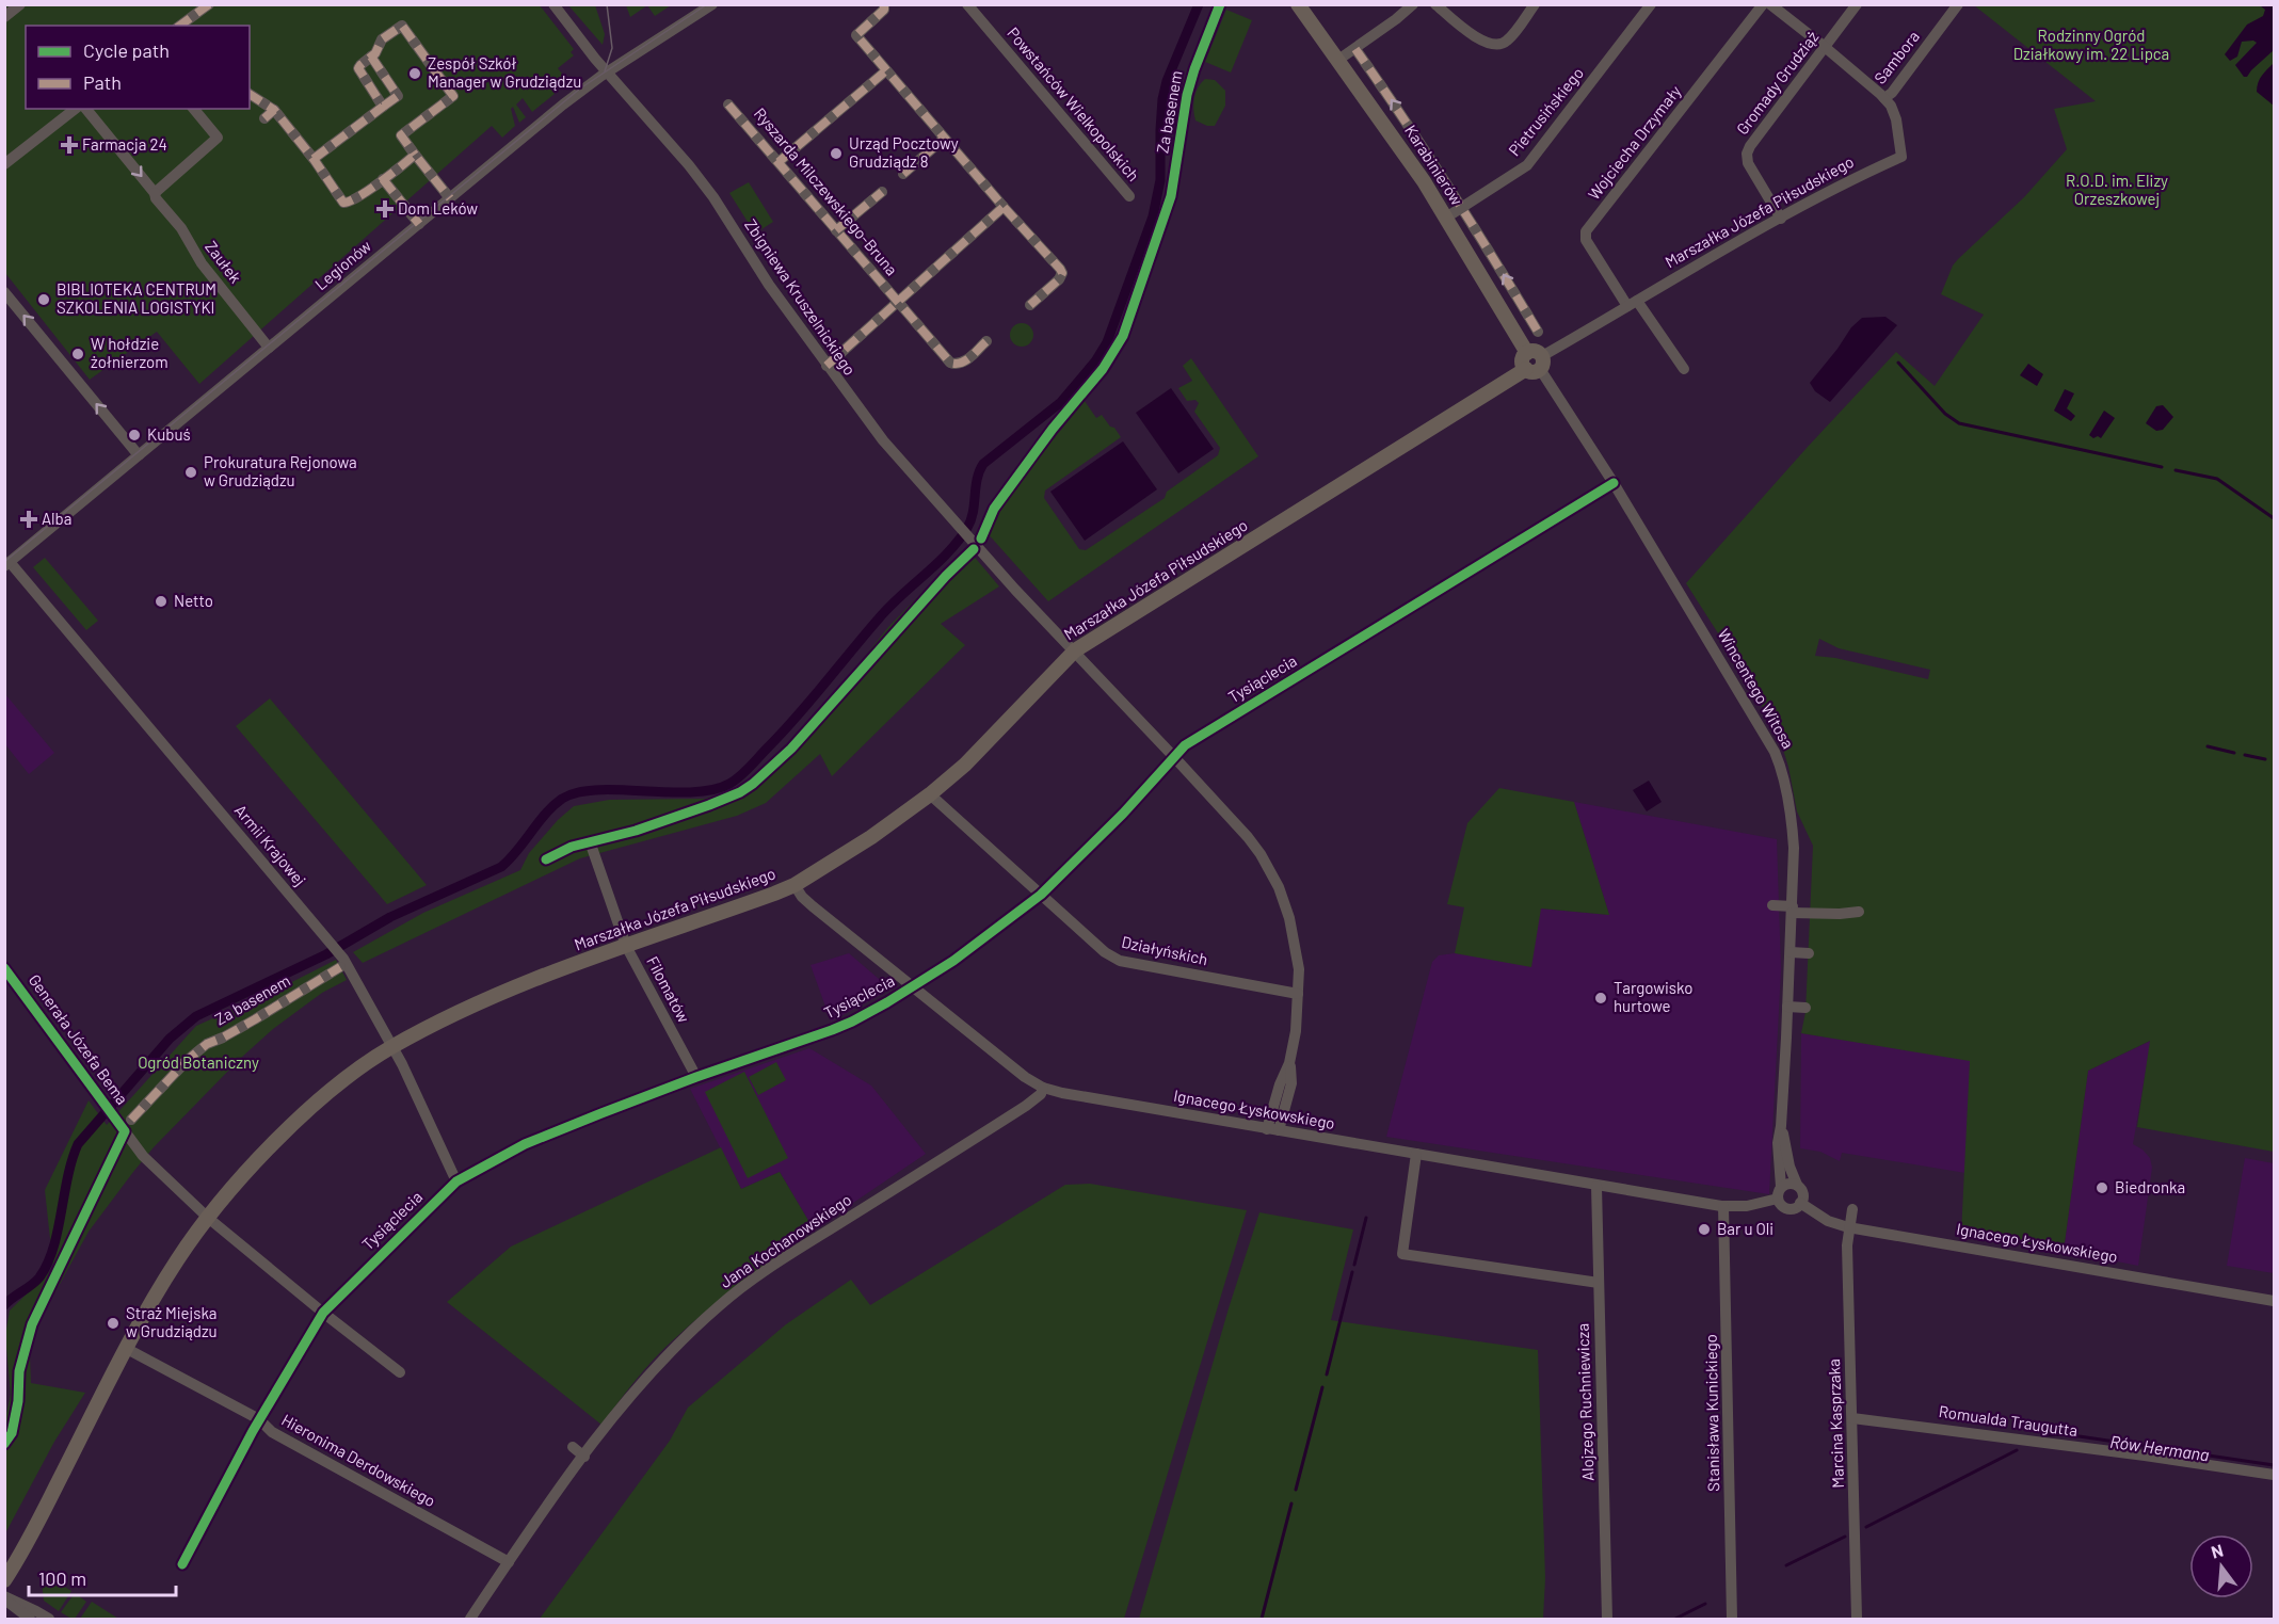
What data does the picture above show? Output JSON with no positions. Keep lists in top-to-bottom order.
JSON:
{
  "streets": {
    "main road": ["Karabinierów", "Marszałka Józefa Piłsudskiego"],
    "street": [
      "Sambora",
      "Gromady Grudziąż",
      "Powstańców Wielkopolskich",
      "Za basenem",
      "Pietrusińskiego",
      "Wojciecha Drzymały",
      "Ryszarda Milczewskiego-Bruna",
      "Zaułek",
      "Legionów",
      "Zbigniewa Kruszelnickiego",
      "Tysiąclecia",
      "Wincentego Witosa",
      "Armii Krajowej",
      "Działyńskich",
      "Filomatów",
      "Generała Józefa Bema",
      "Ignacego Łyskowskiego",
      "Jana Kochanowskiego",
      "Alojzego Ruchniewicza",
      "Stanisława Kunickiego",
      "Romualda Traugutta",
      "Marcina Kasprzaka",
      "Hieronima Derdowskiego"
    ]
  },
  "crossings": [
    ["Sambora", "Gromady Grudziąż"],
    ["Sambora", "Marszałka Józefa Piłsudskiego"],
    ["Gromady Grudziąż", "Marszałka Józefa Piłsudskiego"],
    ["Za basenem", "Armii Krajowej"],
    ["Pietrusińskiego", "Karabinierów"],
    ["Wojciecha Drzymały", "Marszałka Józefa Piłsudskiego"],
    ["Karabinierów", "Marszałka Józefa Piłsudskiego"],
    ["Marszałka Józefa Piłsudskiego", "Zbigniewa Kruszelnickiego"],
    ["Marszałka Józefa Piłsudskiego", "Armii Krajowej"],
    ["Marszałka Józefa Piłsudskiego", "Działyńskich"],
    ["Marszałka Józefa Piłsudskiego", "Filomatów"],
    ["Marszałka Józefa Piłsudskiego", "Generała Józefa Bema"],
    ["Marszałka Józefa Piłsudskiego", "Ignacego Łyskowskiego"],
    ["Marszałka Józefa Piłsudskiego", "Hieronima Derdowskiego"],
    ["Zaułek", "Legionów"],
    ["Legionów", "Zbigniewa Kruszelnickiego"],
    ["Legionów", "Armii Krajowej"],
    ["Zbigniewa Kruszelnickiego", "Tysiąclecia"],
    ["Zbigniewa Kruszelnickiego", "Działyńskich"],
    ["Zbigniewa Kruszelnickiego", "Ignacego Łyskowskiego"],
    ["Tysiąclecia", "Wincentego Witosa"],
    ["Tysiąclecia", "Armii Krajowej"],
    ["Tysiąclecia", "Działyńskich"],
    ["Tysiąclecia", "Filomatów"],
    ["Tysiąclecia", "Generała Józefa Bema"],
    ["Tysiąclecia", "Ignacego Łyskowskiego"],
    ["Tysiąclecia", "Hieronima Derdowskiego"],
    ["Wincentego Witosa", "Ignacego Łyskowskiego"],
    ["Ignacego Łyskowskiego", "Jana Kochanowskiego"],
    ["Ignacego Łyskowskiego", "Alojzego Ruchniewicza"],
    ["Ignacego Łyskowskiego", "Stanisława Kunickiego"],
    ["Ignacego Łyskowskiego", "Marcina Kasprzaka"],
    ["Jana Kochanowskiego", "Hieronima Derdowskiego"],
    ["Romualda Traugutta", "Marcina Kasprzaka"]
  ],
  "one_way": ["Zaułek"],
  "water": ["Rów Hermana"],
  "parks": ["Rodzinny Ogród Działkowy im. 22 Lipca", "R.O.D. im. Elizy Orzeszkowej", "Ogród Botaniczny"],
  "places": {
    "other": [
      "Zespół Szkół Manager w Grudziądzu",
      "Urząd Pocztowy Grudziądz 8",
      "BIBLIOTEKA CENTRUM SZKOLENIA LOGISTYKI",
      "W hołdzie żołnierzom",
      "Kubuś",
      "Prokuratura Rejonowa w Grudziądzu",
      "Netto",
      "Targowisko hurtowe",
      "Biedronka",
      "Bar u Oli",
      "Straż Miejska w Grudziądzu"
    ],
    "health": ["Farmacja 24", "Dom Leków", "Alba"]
  },
  "legend": ["Cycle path", "Path"],
  "scale_bar": "100 m",
  "north": "top"
}
